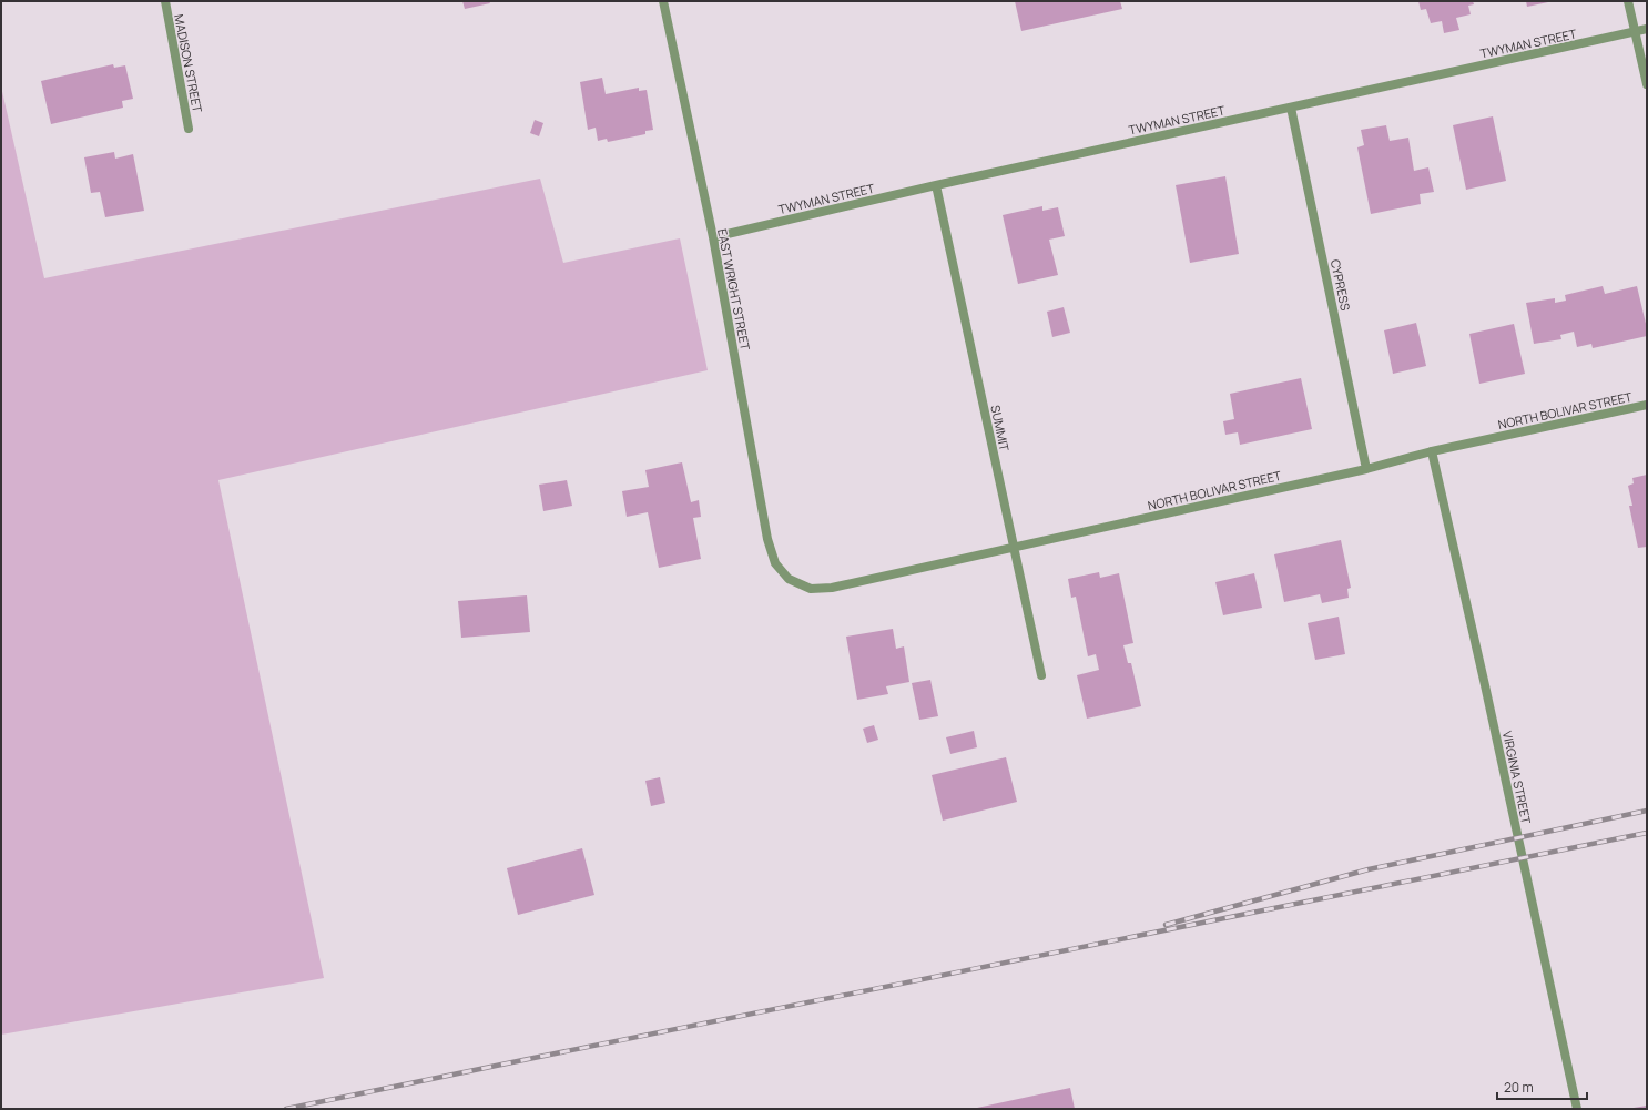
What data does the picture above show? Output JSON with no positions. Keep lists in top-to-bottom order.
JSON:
{
  "streets": {
    "street": [
      "TWYMAN STREET",
      "MADISON STREET",
      "CYPRESS",
      "EAST WRIGHT STREET",
      "NORTH BOLIVAR STREET",
      "SUMMIT",
      "VIRGINIA STREET"
    ]
  },
  "crossings": [
    ["TWYMAN STREET", "CYPRESS"],
    ["TWYMAN STREET", "EAST WRIGHT STREET"],
    ["TWYMAN STREET", "SUMMIT"],
    ["CYPRESS", "NORTH BOLIVAR STREET"],
    ["EAST WRIGHT STREET", "NORTH BOLIVAR STREET"],
    ["NORTH BOLIVAR STREET", "SUMMIT"],
    ["NORTH BOLIVAR STREET", "VIRGINIA STREET"]
  ],
  "scale_bar": "20 m"
}
